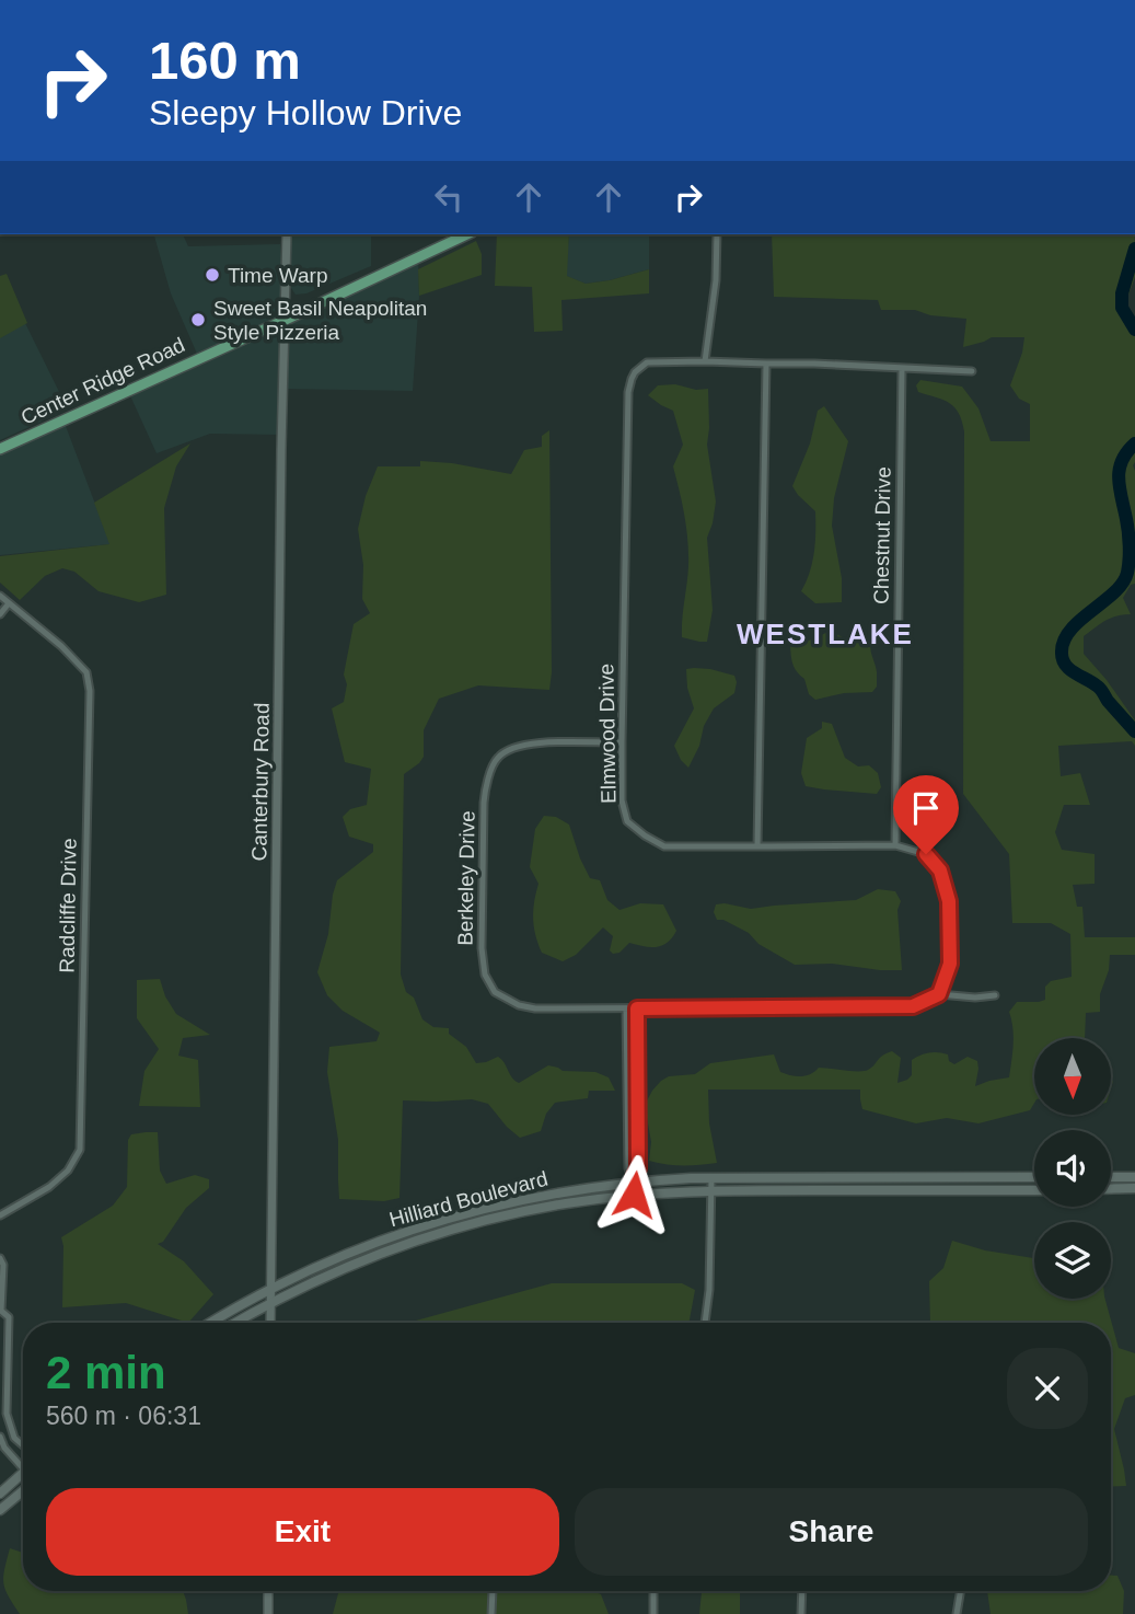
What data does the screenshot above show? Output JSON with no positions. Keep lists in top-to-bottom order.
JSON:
{
  "streets": {
    "main road": ["Center Ridge Road", "Hilliard Boulevard"],
    "street": [
      "Chestnut Drive",
      "Elmwood Drive",
      "Canterbury Road",
      "Berkeley Drive",
      "Radcliffe Drive"
    ]
  },
  "crossings": [
    ["Center Ridge Road", "Canterbury Road"],
    ["Chestnut Drive", "Elmwood Drive"],
    ["Elmwood Drive", "Berkeley Drive"],
    ["Canterbury Road", "Hilliard Boulevard"]
  ],
  "districts": ["WESTLAKE"],
  "places": ["Time Warp", "Sweet Basil Neapolitan Style Pizzeria"],
  "north": "bottom",
  "page": {
    "turn": ["160 m", "Sleepy Hollow Drive"],
    "heading": ["2 min", "560 m · 06:31"],
    "buttons": ["Exit", "Share"]
  }
}
